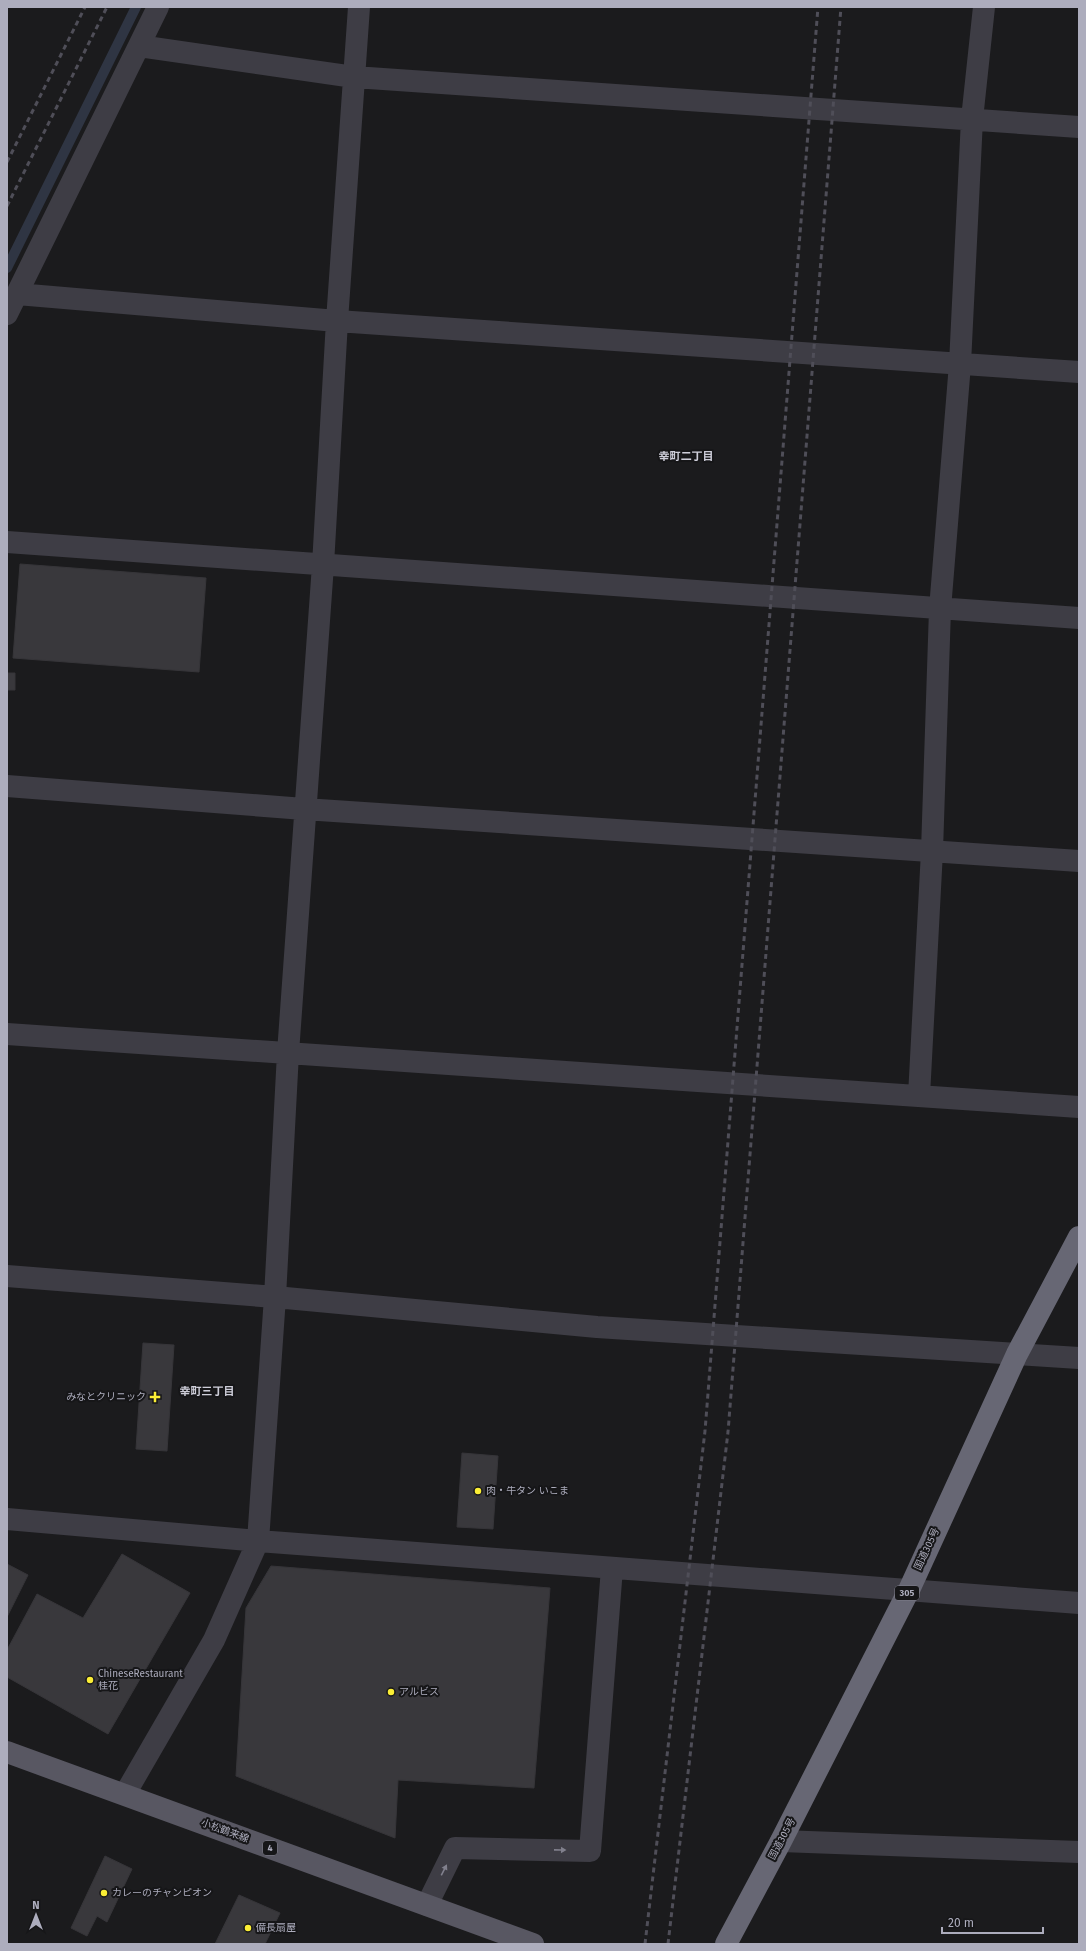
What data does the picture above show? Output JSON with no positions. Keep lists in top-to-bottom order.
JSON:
{
  "streets": {
    "highway": ["国道305号", "305"],
    "main road": ["小松鶴来線", "4"]
  },
  "districts": ["幸町二丁目", "幸町三丁目"],
  "places": {
    "health": ["みなとクリニック"],
    "other": [
      "肉・牛タン いこま",
      "ChineseRestaurant 桂花",
      "アルビス",
      "カレーのチャンピオン",
      "備長扇屋"
    ]
  },
  "scale_bar": "20 m",
  "north": "top"
}
